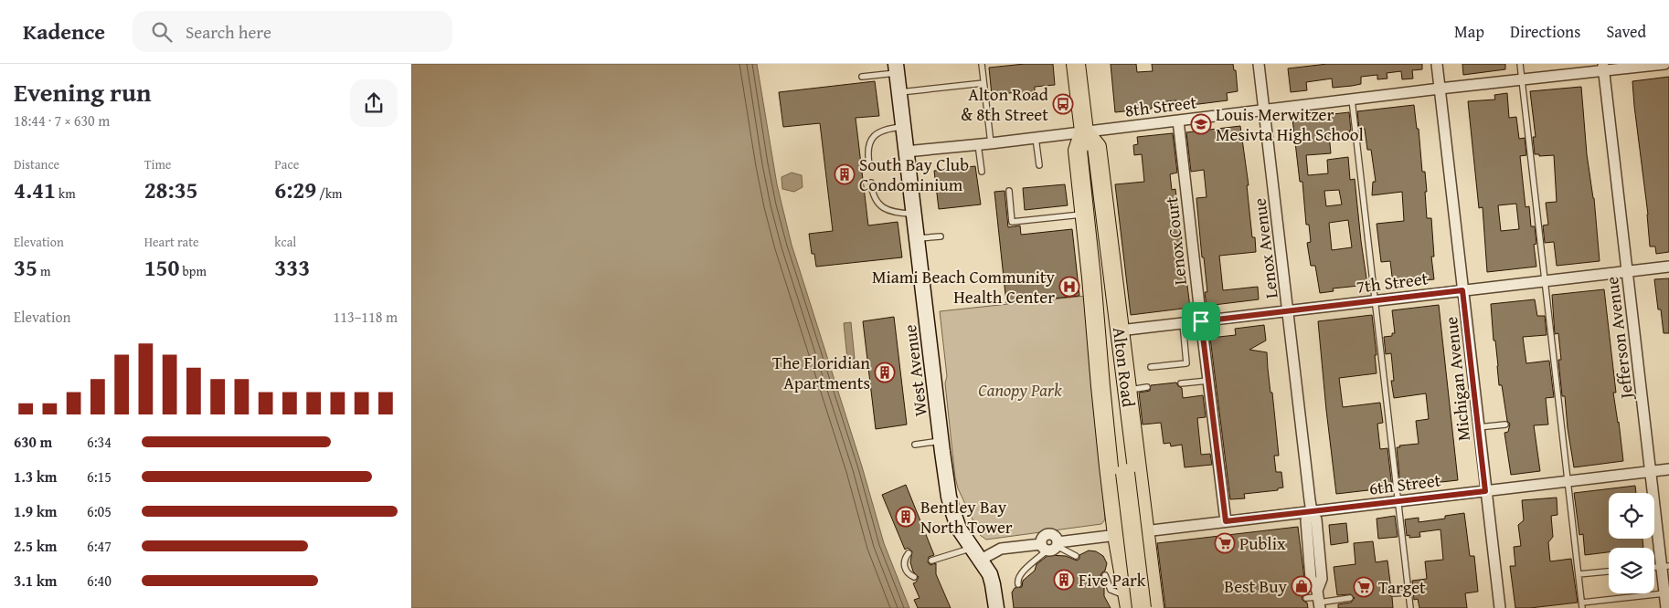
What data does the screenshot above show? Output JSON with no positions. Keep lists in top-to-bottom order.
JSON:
{
  "streets": {
    "highway": ["Alton Road"],
    "street": [
      "8th Street",
      "Lenox Court",
      "Lenox Avenue",
      "7th Street",
      "Jefferson Avenue",
      "West Avenue",
      "Michigan Avenue",
      "6th Street"
    ]
  },
  "crossings": [
    ["8th Street", "Lenox Court"],
    ["8th Street", "Lenox Avenue"],
    ["8th Street", "Jefferson Avenue"],
    ["8th Street", "Alton Road"],
    ["8th Street", "West Avenue"],
    ["8th Street", "Michigan Avenue"],
    ["Lenox Court", "7th Street"],
    ["Lenox Court", "6th Street"],
    ["Lenox Avenue", "7th Street"],
    ["Lenox Avenue", "6th Street"],
    ["7th Street", "Jefferson Avenue"],
    ["7th Street", "Alton Road"],
    ["7th Street", "Michigan Avenue"],
    ["Jefferson Avenue", "6th Street"],
    ["Alton Road", "6th Street"],
    ["Michigan Avenue", "6th Street"]
  ],
  "parks": ["Canopy Park"],
  "places": {
    "bus stop": ["Alton Road & 8th Street"],
    "school or university": ["Louis Merwitzer Mesivta High School"],
    "building": [
      "South Bay Club Condominium",
      "The Floridian Apartments",
      "Bentley Bay North Tower",
      "Five Park"
    ],
    "hospital": ["Miami Beach Community Health Center"],
    "supermarket": ["Publix", "Target"],
    "shop": ["Best Buy"]
  },
  "page": {
    "header": "Kadence",
    "search": "Search here",
    "nav": ["Map", "Directions", "Saved"],
    "heading": ["Evening run", "18:44 · 7 × 630 m"],
    "stats": [
      ["Distance", "4.41 km"],
      ["Time", "28:35"],
      ["Pace", "6:29 /km"],
      ["Elevation", "35 m"],
      ["Heart rate", "150 bpm"],
      ["kcal", "333"]
    ],
    "chart": ["Elevation", "113–118 m"],
    "list": [
      {
        "name": "630 m",
        "note": "6:34"
      },
      {
        "name": "1.3 km",
        "note": "6:15"
      },
      {
        "name": "1.9 km",
        "note": "6:05"
      },
      {
        "name": "2.5 km",
        "note": "6:47"
      },
      {
        "name": "3.1 km",
        "note": "6:40"
      }
    ]
  }
}
